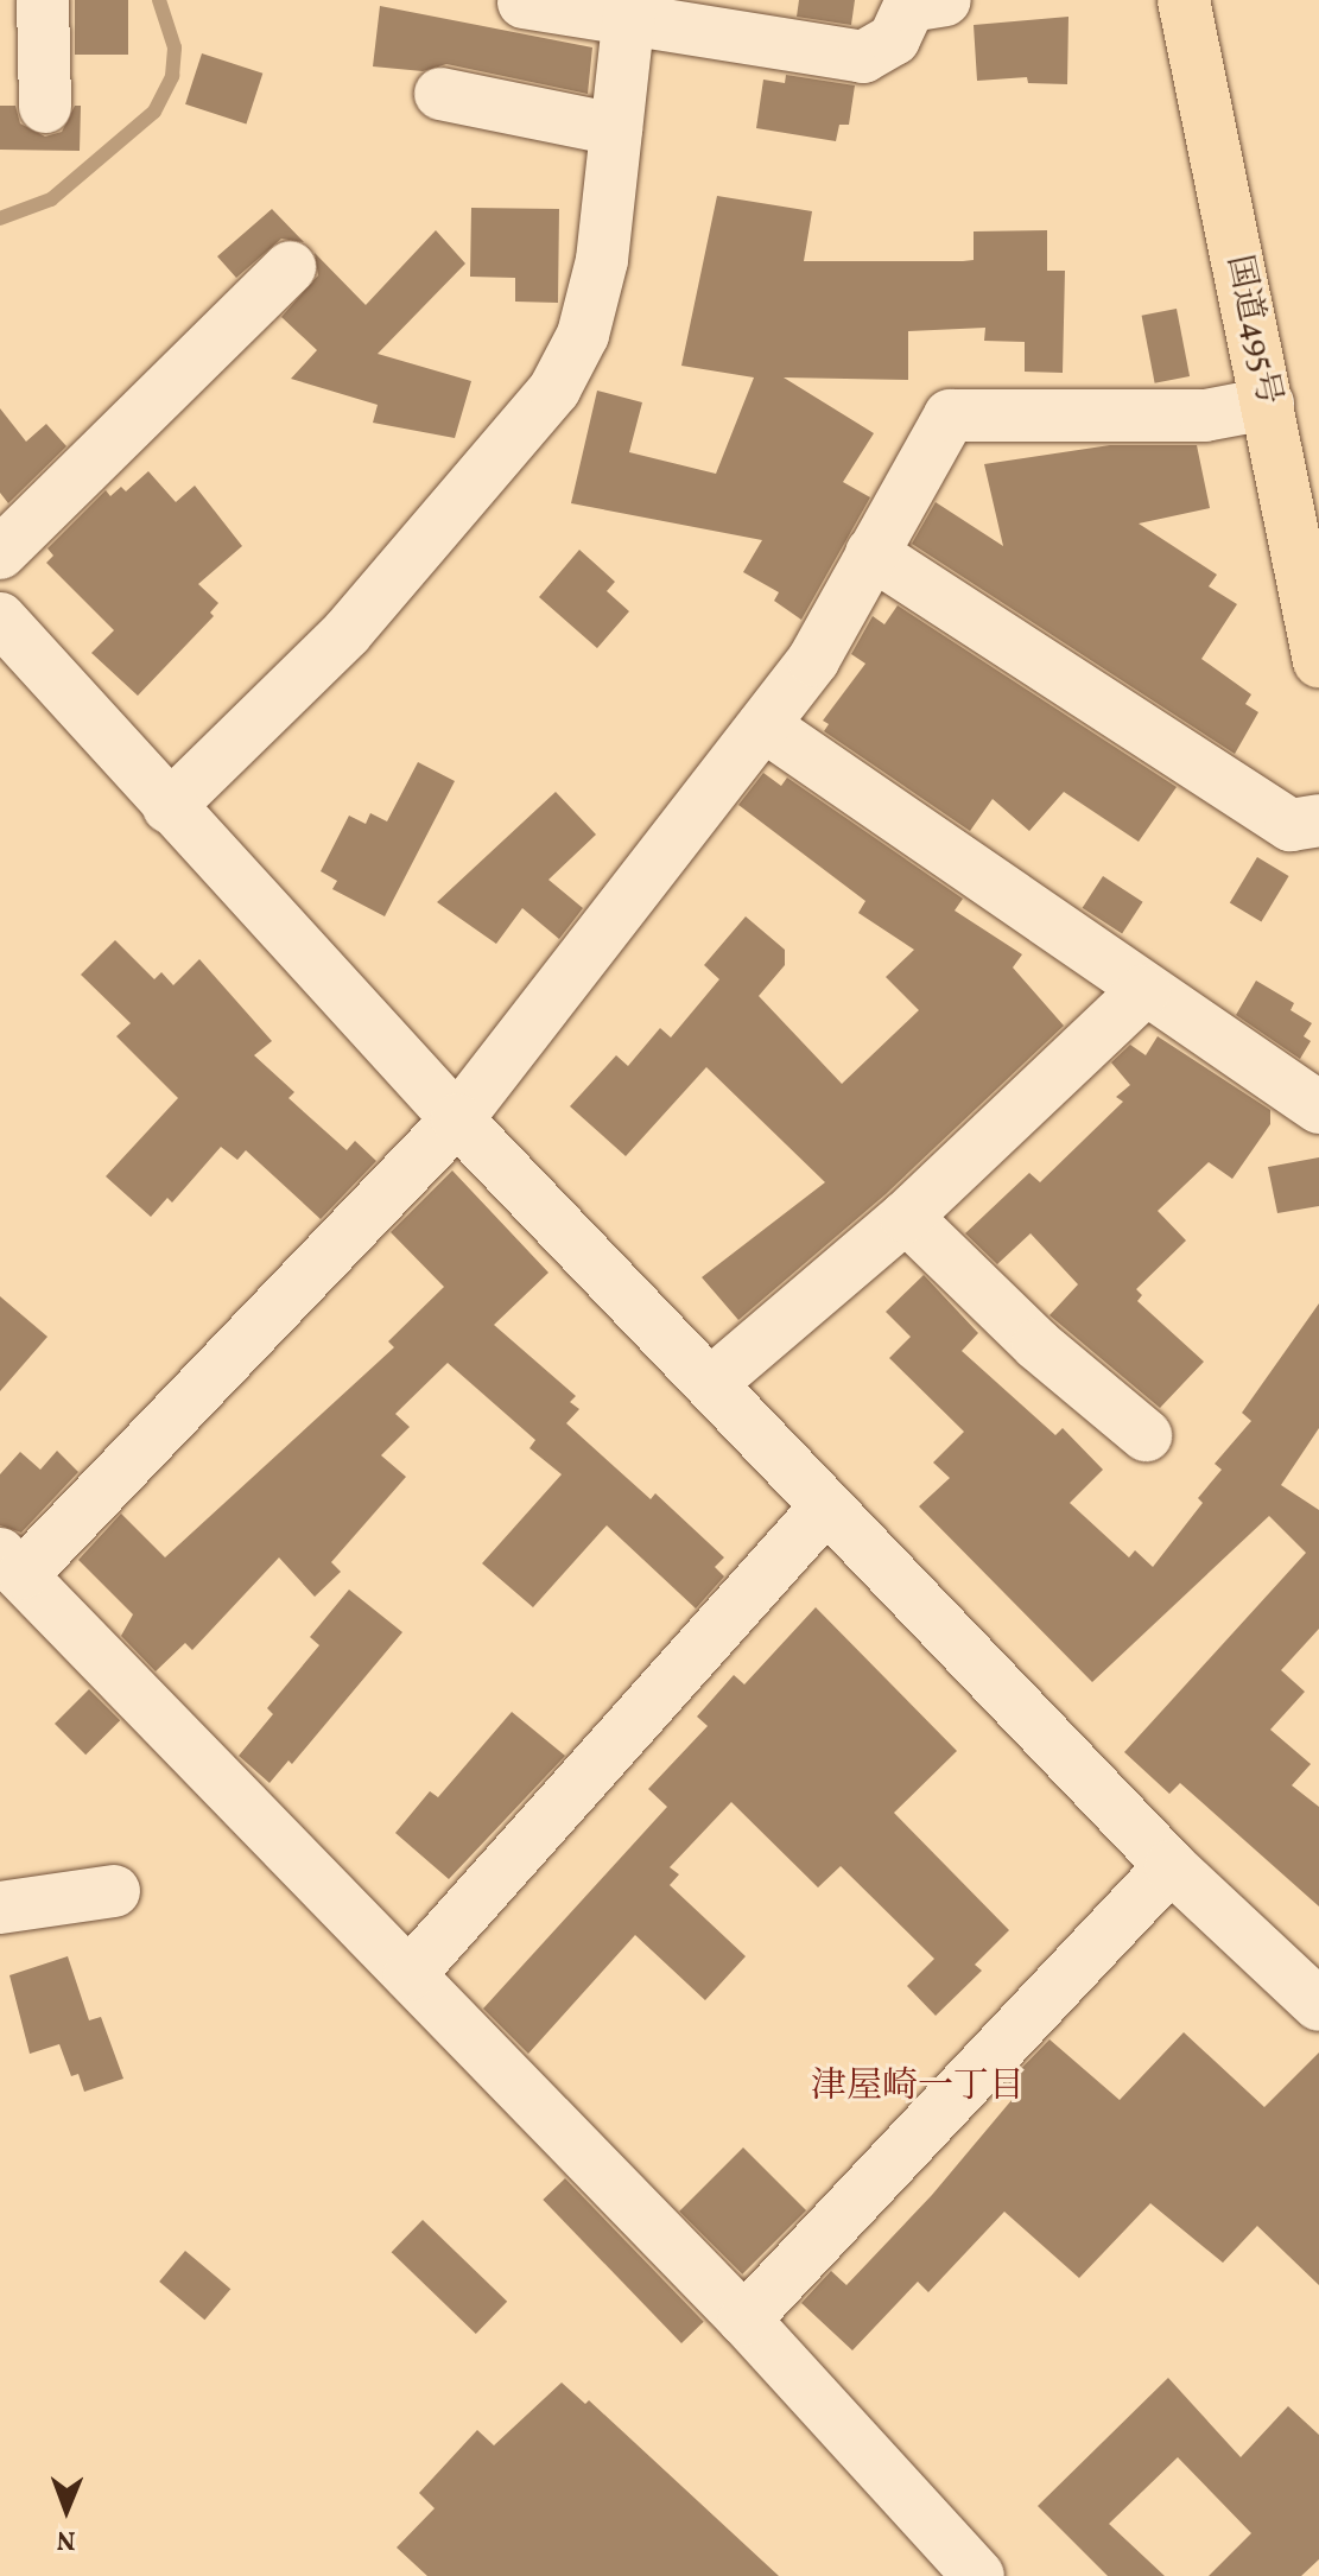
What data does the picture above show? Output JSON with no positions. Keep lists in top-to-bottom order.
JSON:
{
  "streets": {
    "highway": ["国道495号"]
  },
  "districts": ["津屋崎一丁目"],
  "north": "bottom"
}
